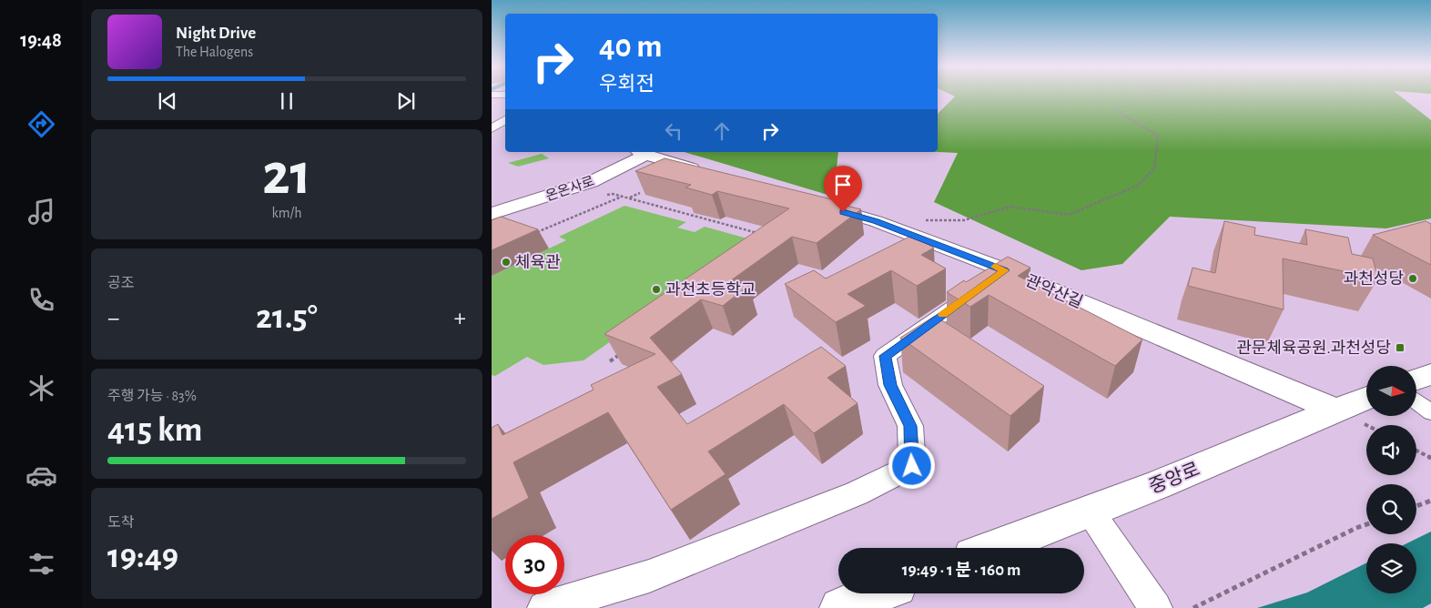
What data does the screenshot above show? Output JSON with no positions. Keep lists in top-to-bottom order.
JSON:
{
  "streets": {
    "street": ["온온사로", "관악산길", "중앙로"]
  },
  "crossings": [
    ["관악산길", "중앙로"]
  ],
  "places": {
    "other": ["체육관", "과천성당", "과천초등학교"],
    "transit": ["관문체육공원.과천성당"]
  },
  "north": "right",
  "page": {
    "tabs": "19:48",
    "turn": ["40 m", "우회전"],
    "song": ["Night Drive", "The Halogens"],
    "tile": [
      ["21", "km/h"],
      "공조",
      ["주행 가능 · 83%", "415 km"],
      ["도착", "19:49"]
    ],
    "heat": ["−", "21.5°", "+"],
    "limit": "30",
    "trip": "19:49 · 1 분 · 160 m"
  }
}
